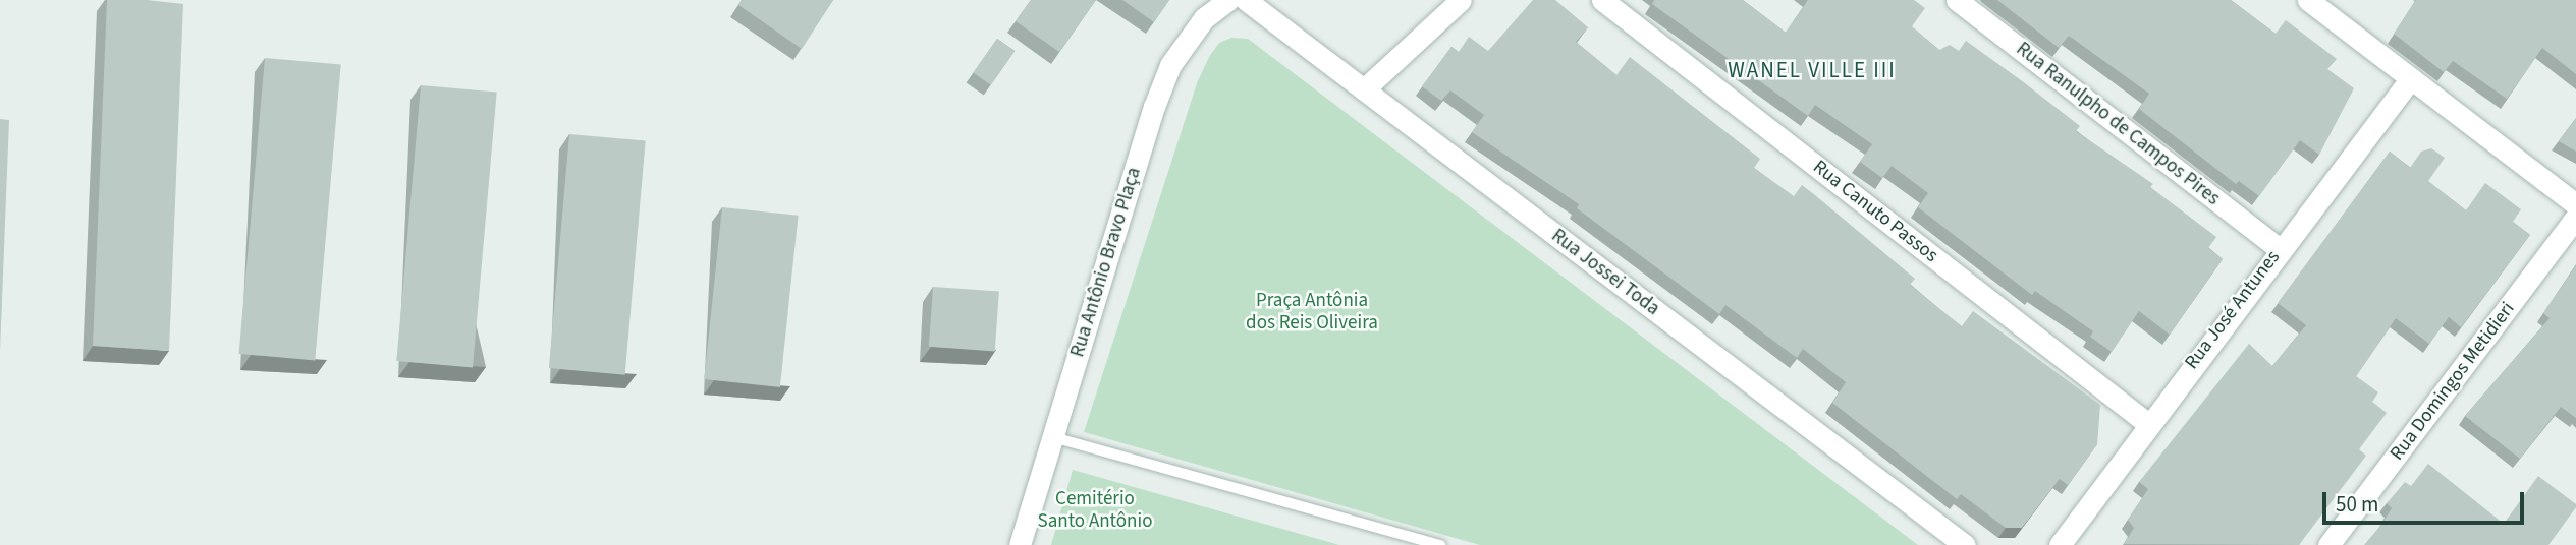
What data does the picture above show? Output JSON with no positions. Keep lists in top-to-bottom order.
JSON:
{
  "streets": {
    "street": [
      "Rua Ranulpho de Campos Pires",
      "Rua Canuto Passos",
      "Rua Antônio Bravo Plaça",
      "Rua Jossei Toda",
      "Rua José Antunes",
      "Rua Domingos Metidieri"
    ]
  },
  "crossings": [
    ["Rua Ranulpho de Campos Pires", "Rua José Antunes"],
    ["Rua Canuto Passos", "Rua José Antunes"]
  ],
  "districts": ["WANEL VILLE III"],
  "parks": ["Praça Antônia dos Reis Oliveira", "Cemitério Santo Antônio"],
  "scale_bar": "50 m"
}
